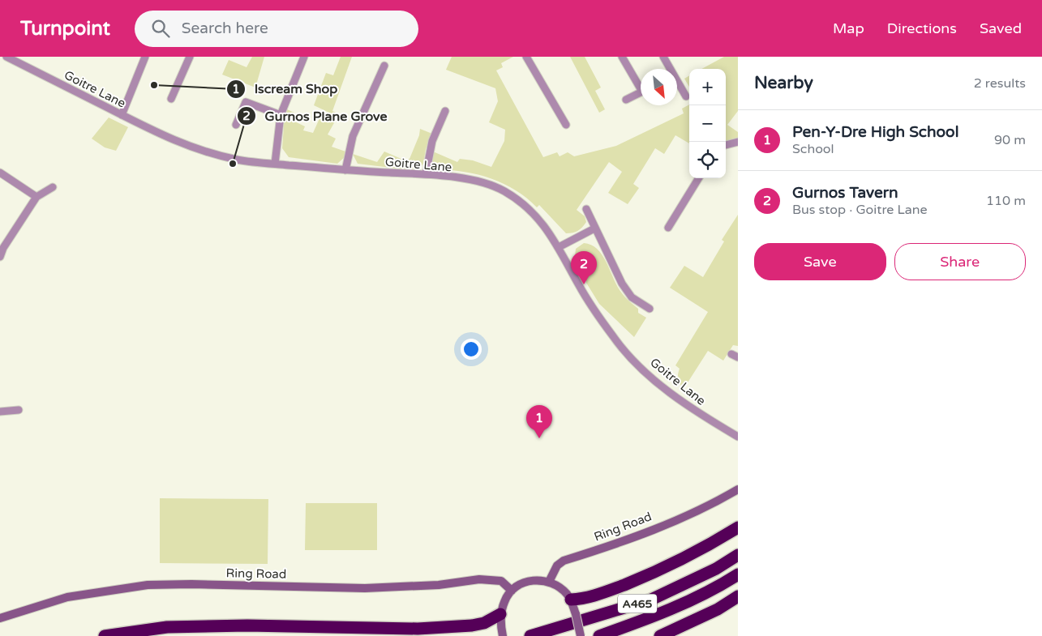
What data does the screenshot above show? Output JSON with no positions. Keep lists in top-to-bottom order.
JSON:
{
  "streets": {
    "highway": ["A465"],
    "street": ["Goitre Lane", "Ring Road"]
  },
  "places": ["Iscream Shop", "Gurnos Plane Grove"],
  "north": "bottom right",
  "page": {
    "header": "Turnpoint",
    "search": "Search here",
    "nav": ["Map", "Directions", "Saved"],
    "heading": ["Nearby", "2 results"],
    "map_buttons": ["+", "−"],
    "list": [
      {
        "mark": "1",
        "name": "Pen-Y-Dre High School",
        "note": "School",
        "value": "90 m"
      },
      {
        "mark": "2",
        "name": "Gurnos Tavern",
        "note": "Bus stop · Goitre Lane",
        "value": "110 m"
      }
    ],
    "buttons": ["Save", "Share"],
    "pins": ["2", "1"]
  }
}
